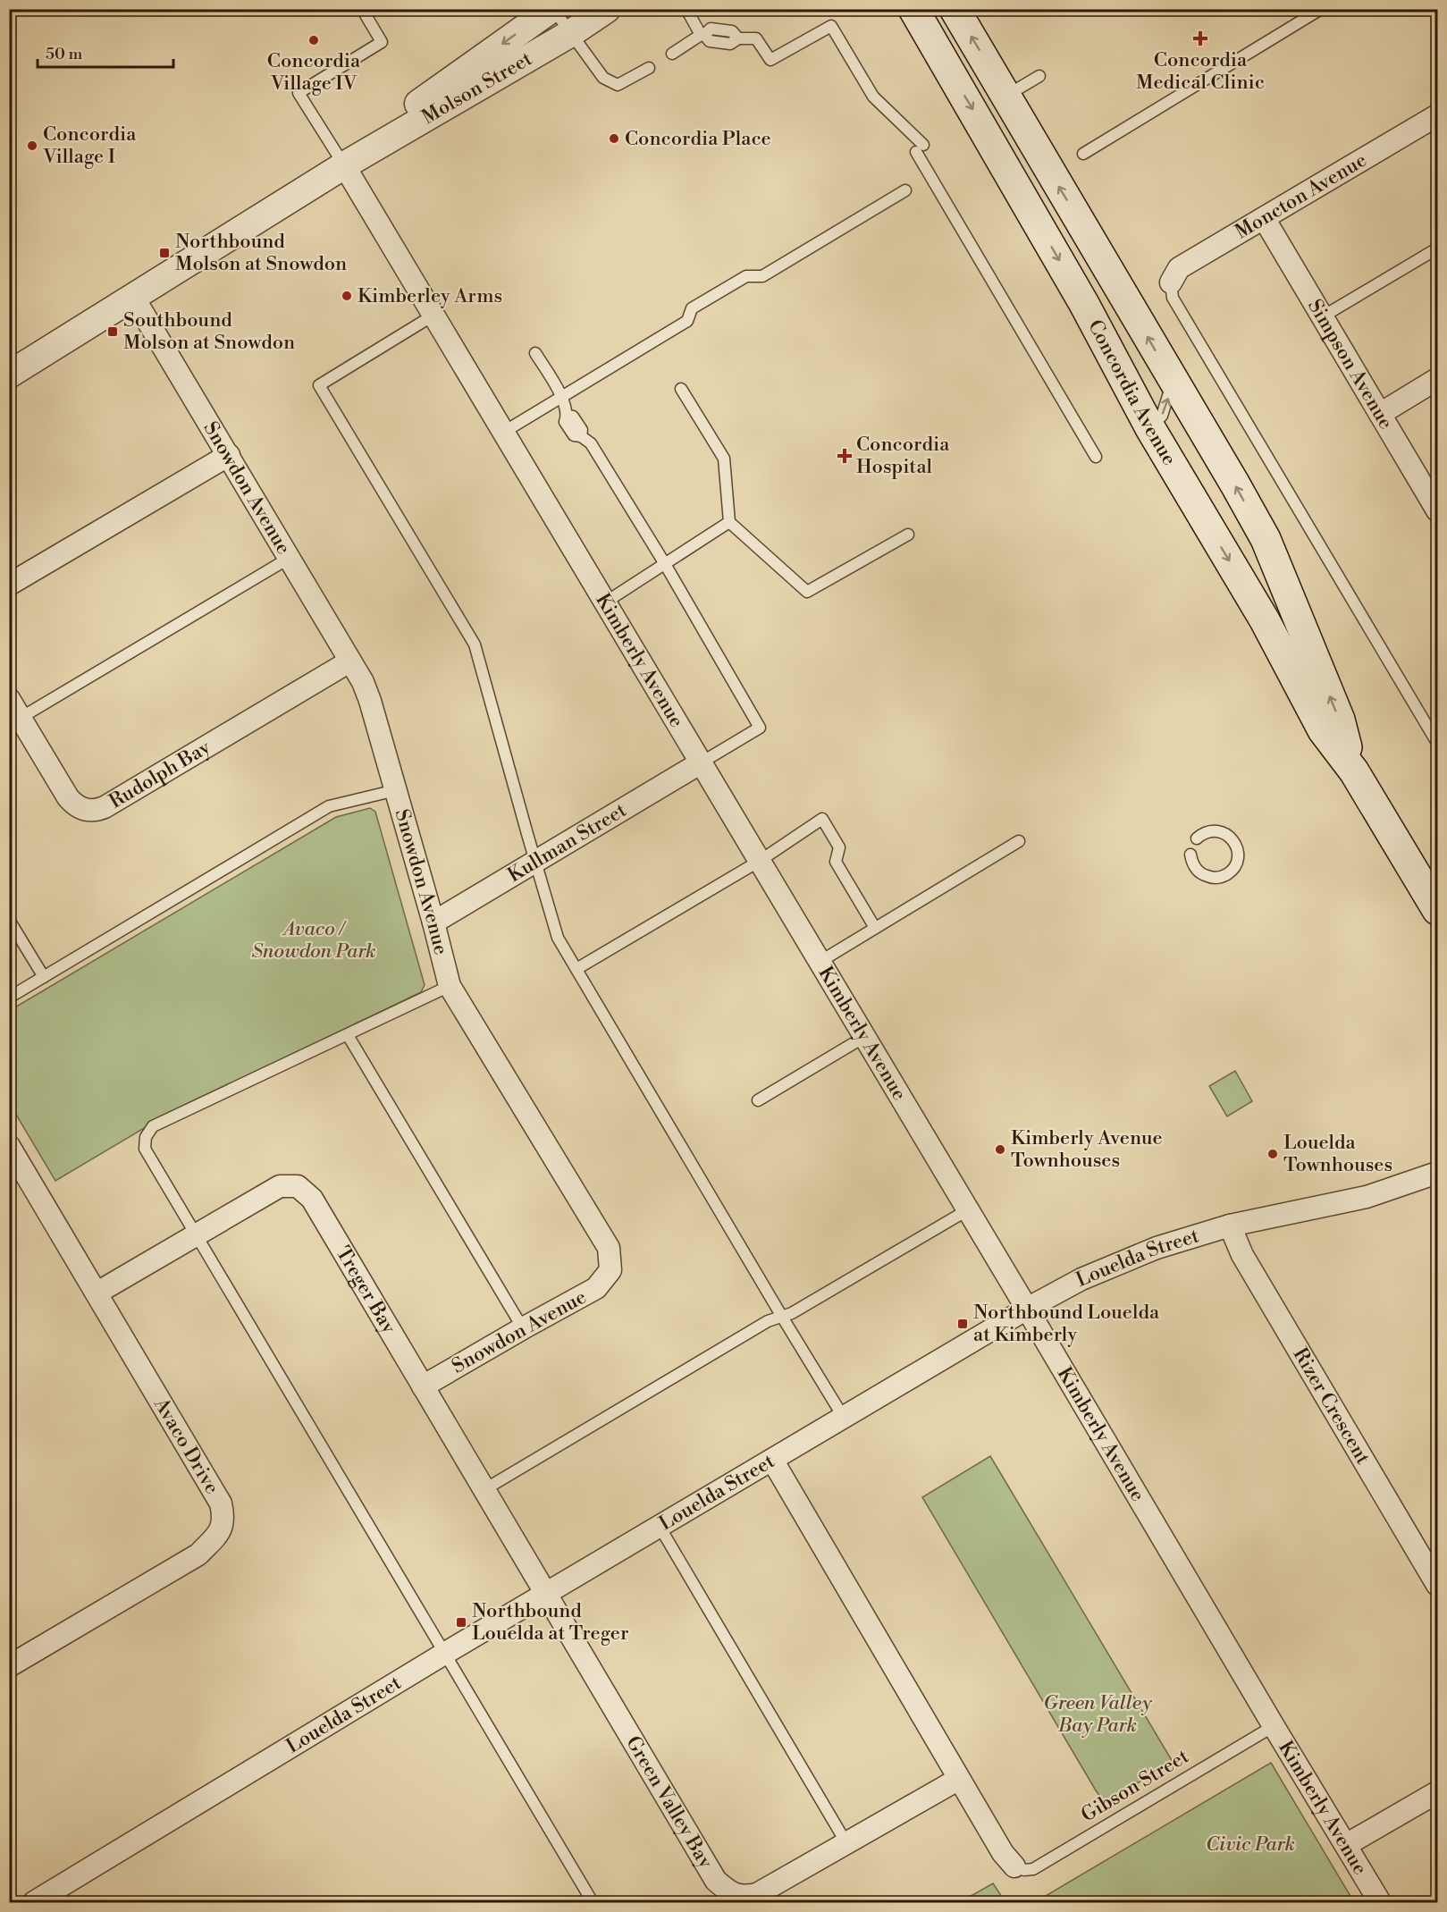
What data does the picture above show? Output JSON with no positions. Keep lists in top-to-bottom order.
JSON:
{
  "streets": {
    "main road": ["Concordia Avenue"],
    "street": [
      "Molson Street",
      "Moncton Avenue",
      "Simpson Avenue",
      "Snowdon Avenue",
      "Kimberly Avenue",
      "Rudolph Bay",
      "Kullman Street",
      "Louelda Street",
      "Treger Bay",
      "Rizer Crescent",
      "Avaco Drive",
      "Green Valley Bay"
    ],
    "lane": ["Gibson Street"]
  },
  "crossings": [
    ["Molson Street", "Snowdon Avenue"],
    ["Molson Street", "Kimberly Avenue"],
    ["Moncton Avenue", "Simpson Avenue"],
    ["Snowdon Avenue", "Rudolph Bay"],
    ["Snowdon Avenue", "Kullman Street"],
    ["Snowdon Avenue", "Treger Bay"],
    ["Kimberly Avenue", "Kullman Street"],
    ["Kimberly Avenue", "Louelda Street"],
    ["Kimberly Avenue", "Gibson Street"],
    ["Louelda Street", "Treger Bay"],
    ["Louelda Street", "Rizer Crescent"],
    ["Louelda Street", "Green Valley Bay"],
    ["Treger Bay", "Avaco Drive"],
    ["Treger Bay", "Green Valley Bay"]
  ],
  "parks": ["Avaco / Snowdon Park", "Green Valley Bay Park", "Civic Park"],
  "places": {
    "health": ["Concordia Medical Clinic", "Concordia Hospital"],
    "other": [
      "Concordia Village IV",
      "Concordia Place",
      "Concordia Village I",
      "Kimberley Arms",
      "Kimberly Avenue Townhouses",
      "Louelda Townhouses"
    ],
    "transit": [
      "Northbound Molson at Snowdon",
      "Southbound Molson at Snowdon",
      "Northbound Louelda at Kimberly",
      "Northbound Louelda at Treger"
    ]
  },
  "scale_bar": "50 m"
}
